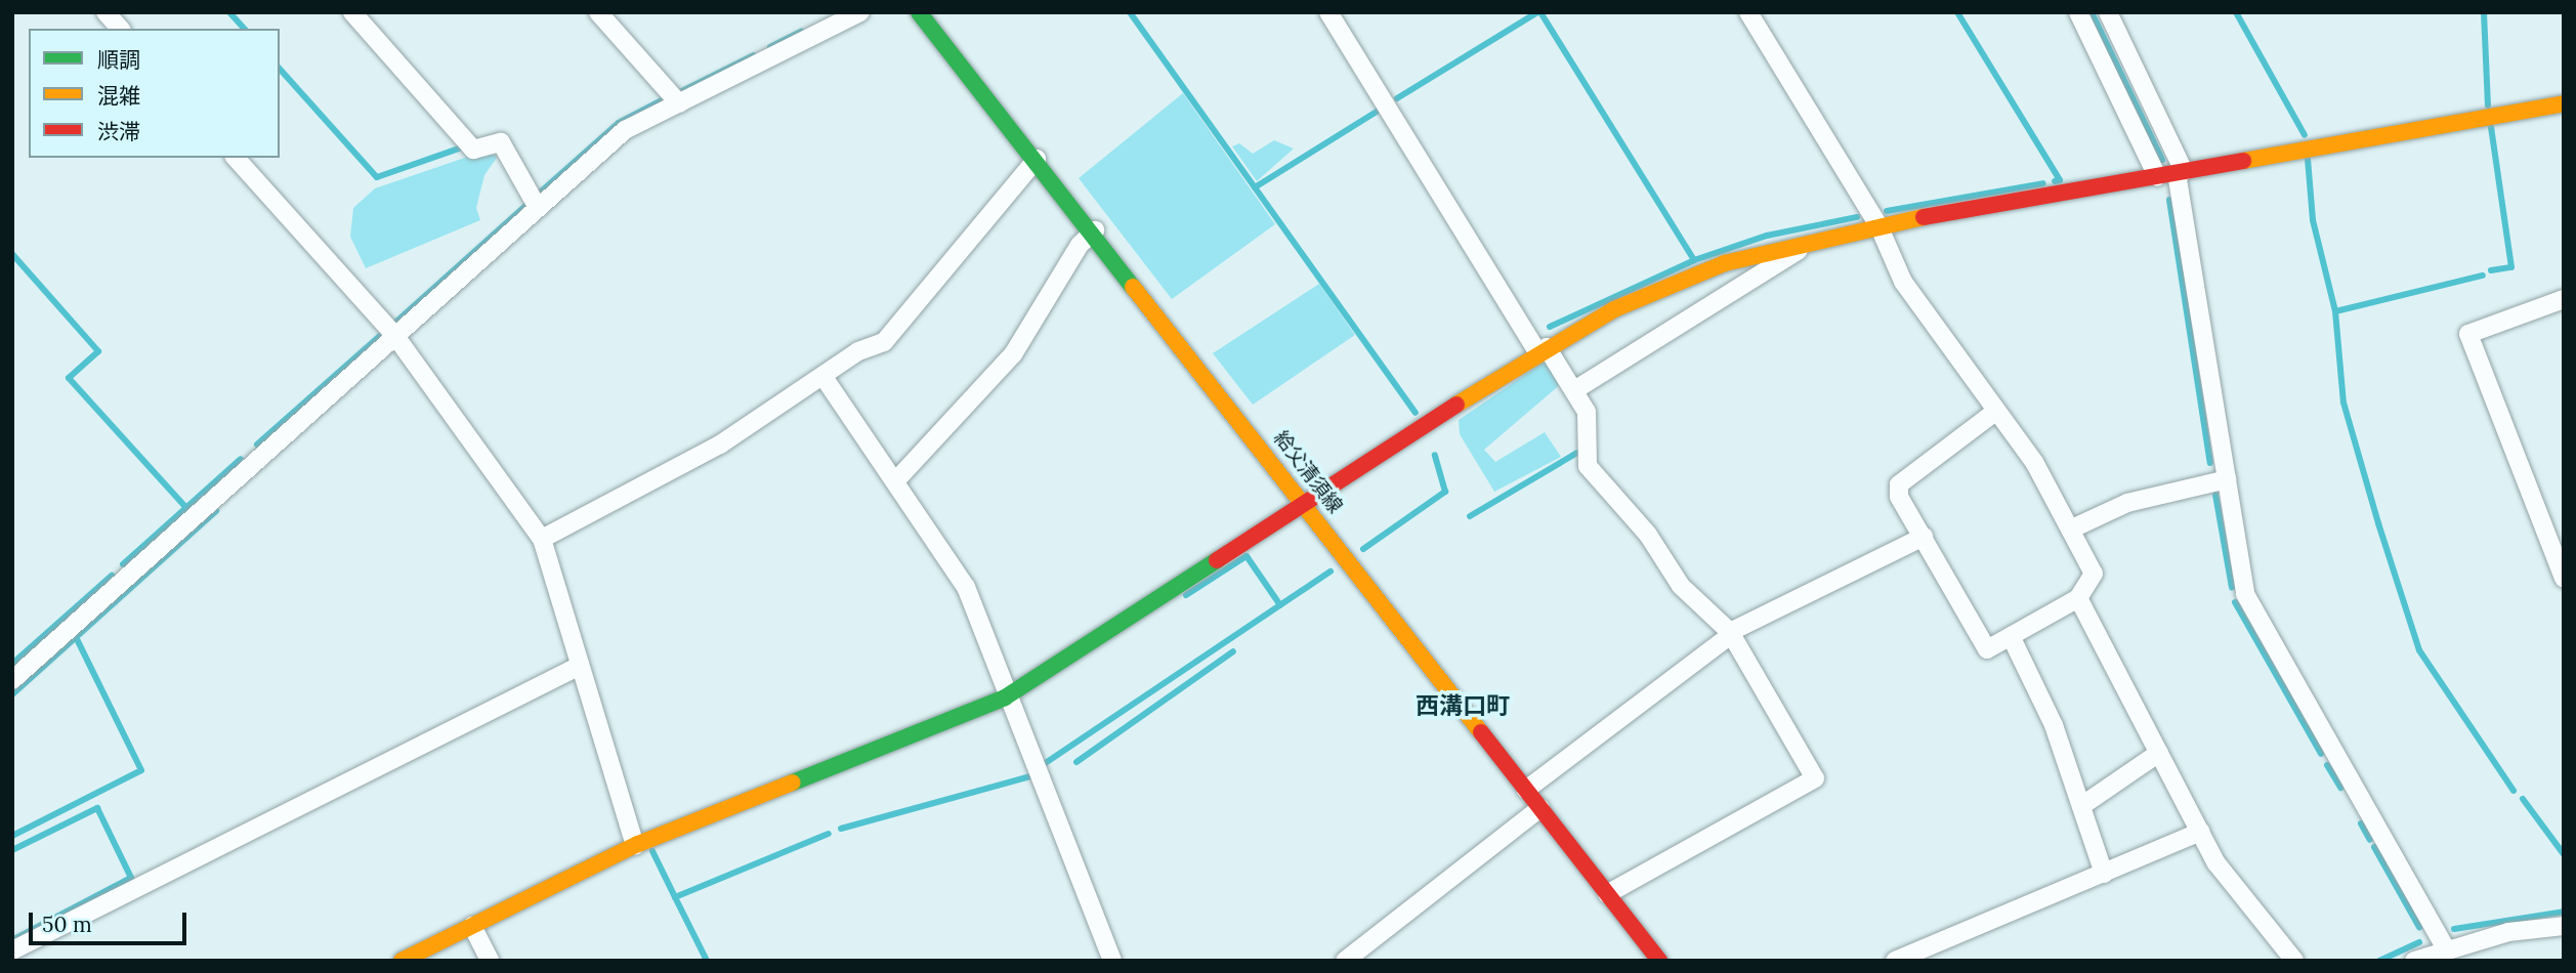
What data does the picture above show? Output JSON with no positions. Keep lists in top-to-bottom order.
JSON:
{
  "streets": {
    "street": ["給父清須線"]
  },
  "districts": ["西溝口町"],
  "legend": ["順調", "混雑", "渋滞"],
  "scale_bar": "50 m"
}
